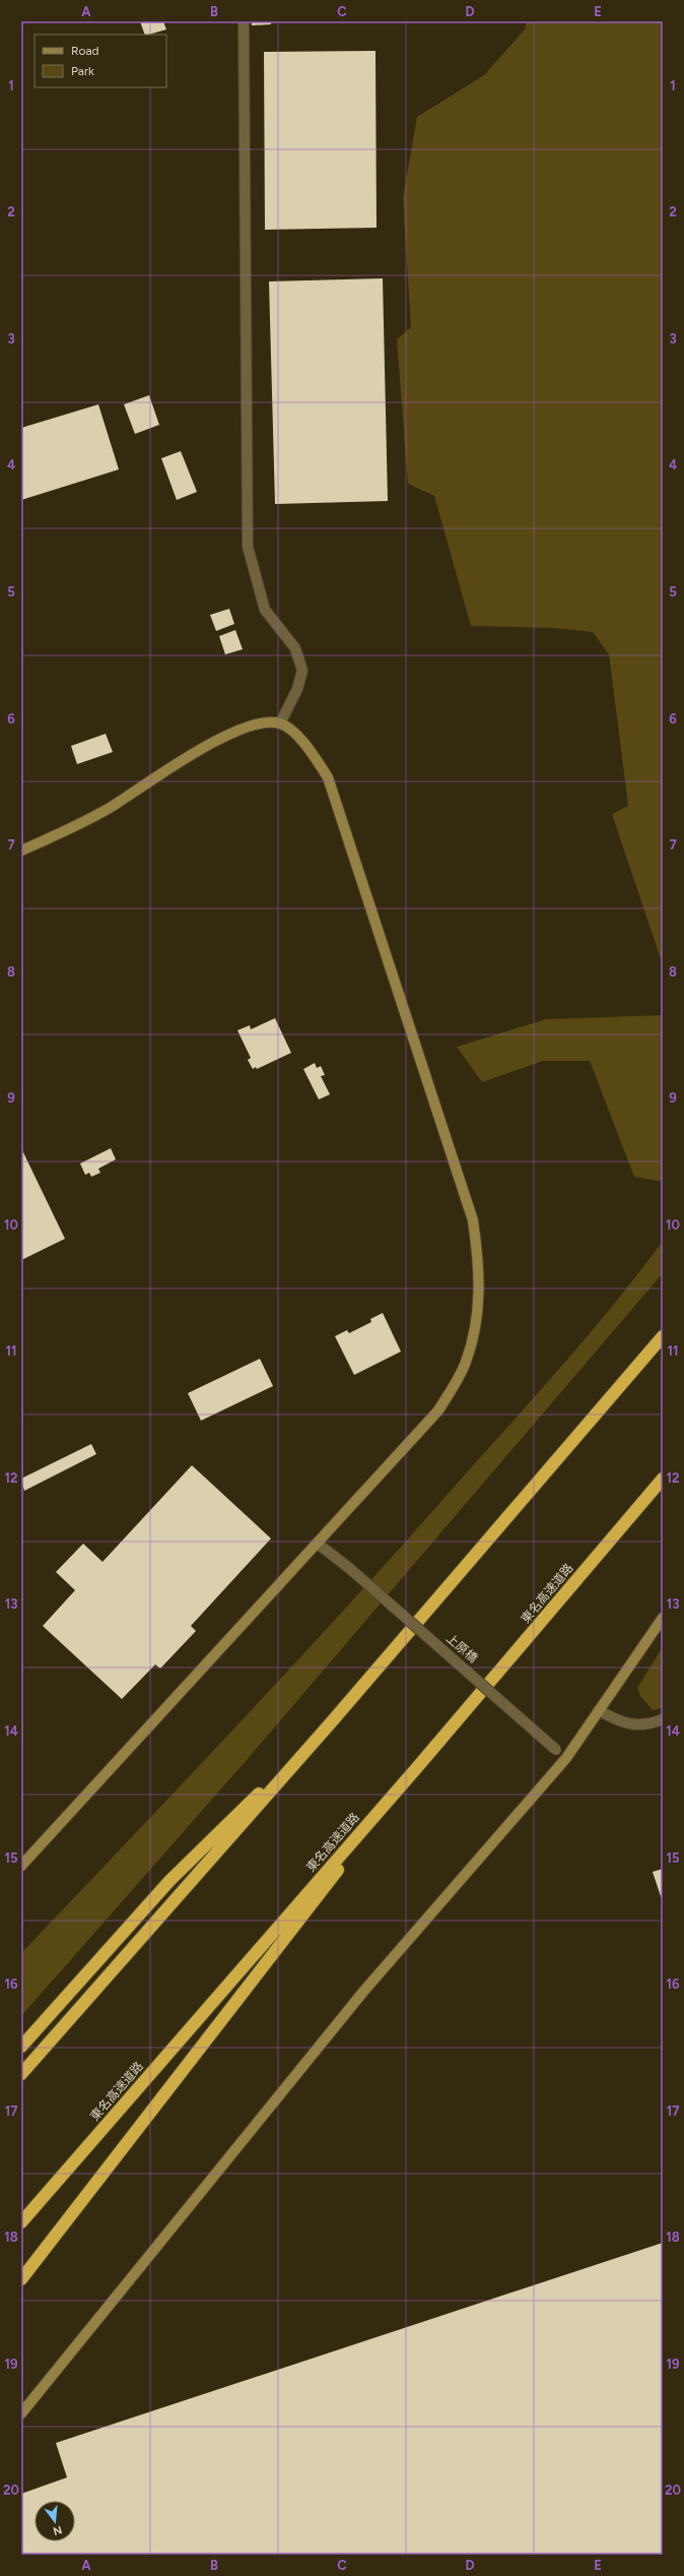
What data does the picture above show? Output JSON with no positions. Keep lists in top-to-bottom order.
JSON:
{
  "streets": {
    "highway": ["東名高速道路"],
    "street": ["上原橋"]
  },
  "legend": ["Road", "Park"],
  "north": "bottom",
  "grid": {
    "columns": [
      "A",
      "B",
      "C",
      "D",
      "E"
    ],
    "rows": [
      "1",
      "2",
      "3",
      "4",
      "5",
      "6",
      "7",
      "8",
      "9",
      "10",
      "11",
      "12",
      "13",
      "14",
      "15",
      "16",
      "17",
      "18",
      "19",
      "20"
    ]
  }
}
